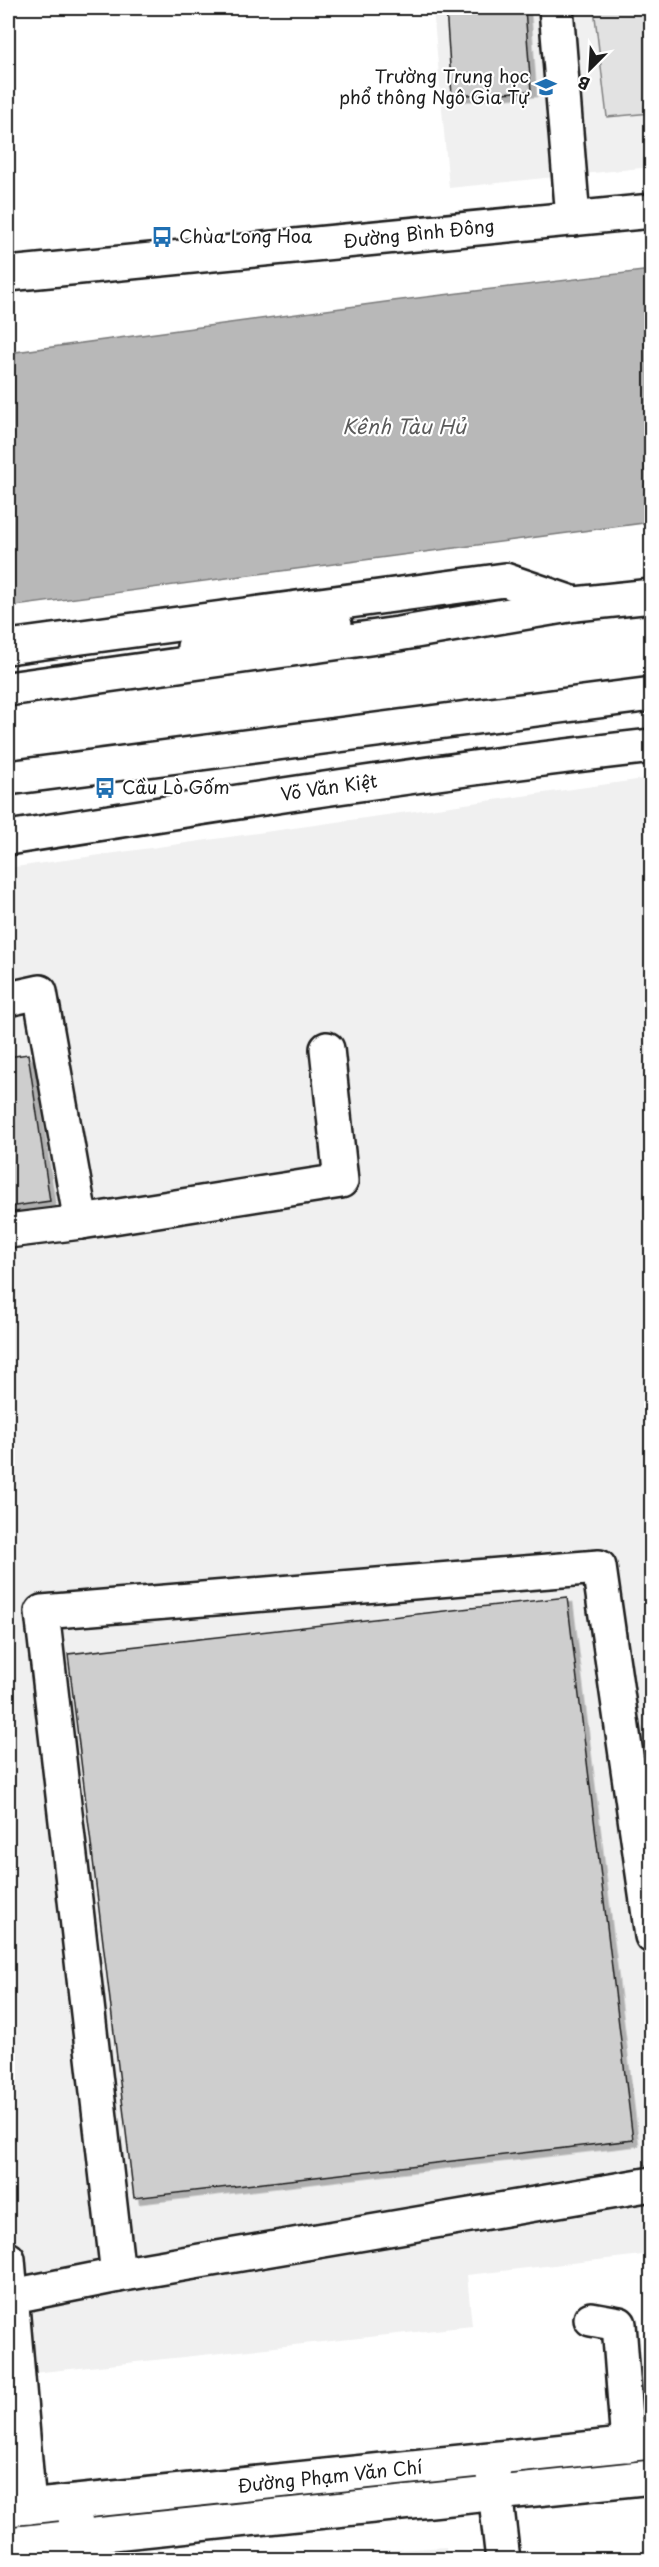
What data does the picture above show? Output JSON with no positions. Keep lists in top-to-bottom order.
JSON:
{
  "streets": {
    "main road": ["Đường Bình Đông", "Võ Văn Kiệt", "Đường Phạm Văn Chí"]
  },
  "water": ["Kênh Tàu Hủ"],
  "places": {
    "school or university": ["Trường Trung học phổ thông Ngô Gia Tự"],
    "bus stop": ["Chùa Long Hoa", "Cầu Lò Gốm"]
  },
  "north": "bottom left"
}
